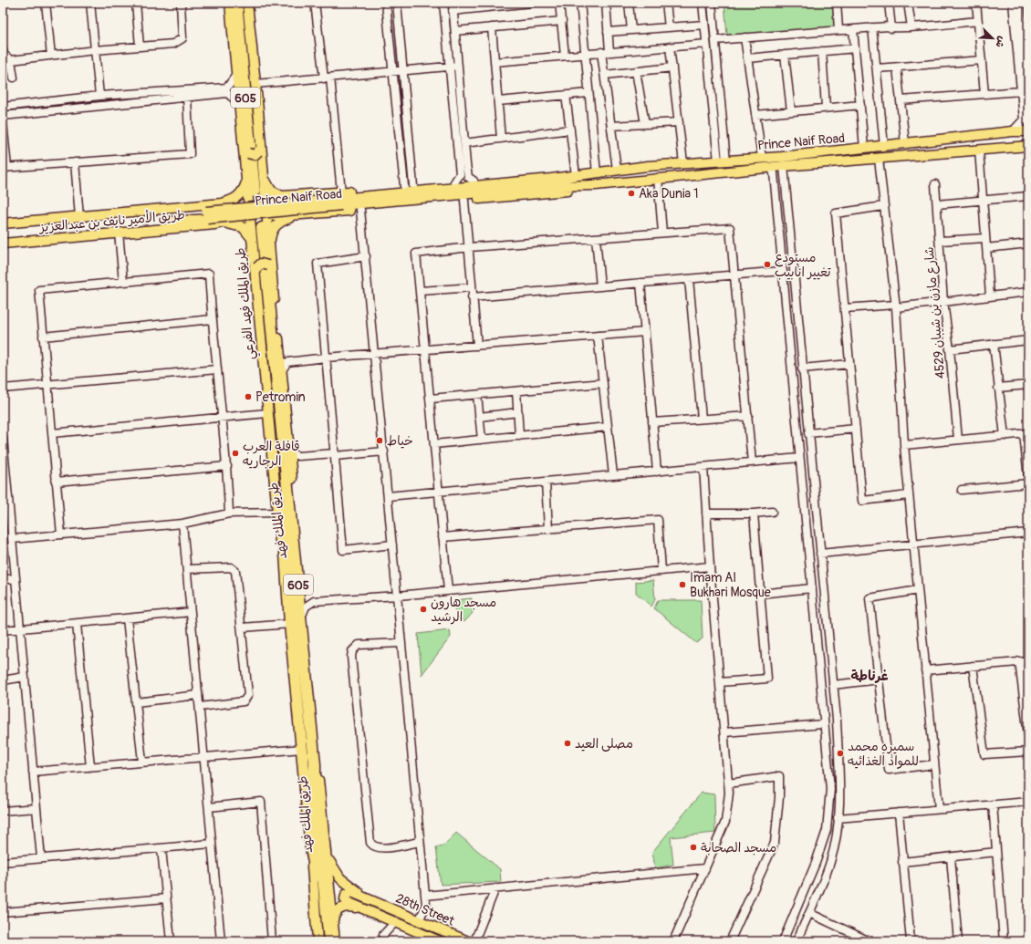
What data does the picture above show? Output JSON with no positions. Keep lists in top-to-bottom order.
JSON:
{
  "streets": {
    "highway": ["605", "طريق الملك فهد"],
    "main road": [
      "Prince Naif Road",
      "طريق الأمير نايف بن عبدالعزيز",
      "طريق الملك فهد الفرعي",
      "28th Street"
    ],
    "street": ["شارع مازن بن شيبان 4529"]
  },
  "crossings": [
    ["Prince Naif Road", "طريق الأمير نايف بن عبدالعزيز"],
    ["Prince Naif Road", "طريق الملك فهد الفرعي"],
    ["طريق الملك فهد الفرعي", "طريق الملك فهد"]
  ],
  "districts": ["غرناطة"],
  "places": [
    "Aka Dunia 1",
    "مستودع تغيير انابيب",
    "Petromin",
    "خياط",
    "قافلة العرب الرجاريه",
    "Imam Al Bukhari Mosque",
    "مسجد هارون الرشيد",
    "مصلى العيد",
    "سميره محمد للمواد الغذائيه",
    "مسجد الصحابة"
  ],
  "north": "bottom right"
}
